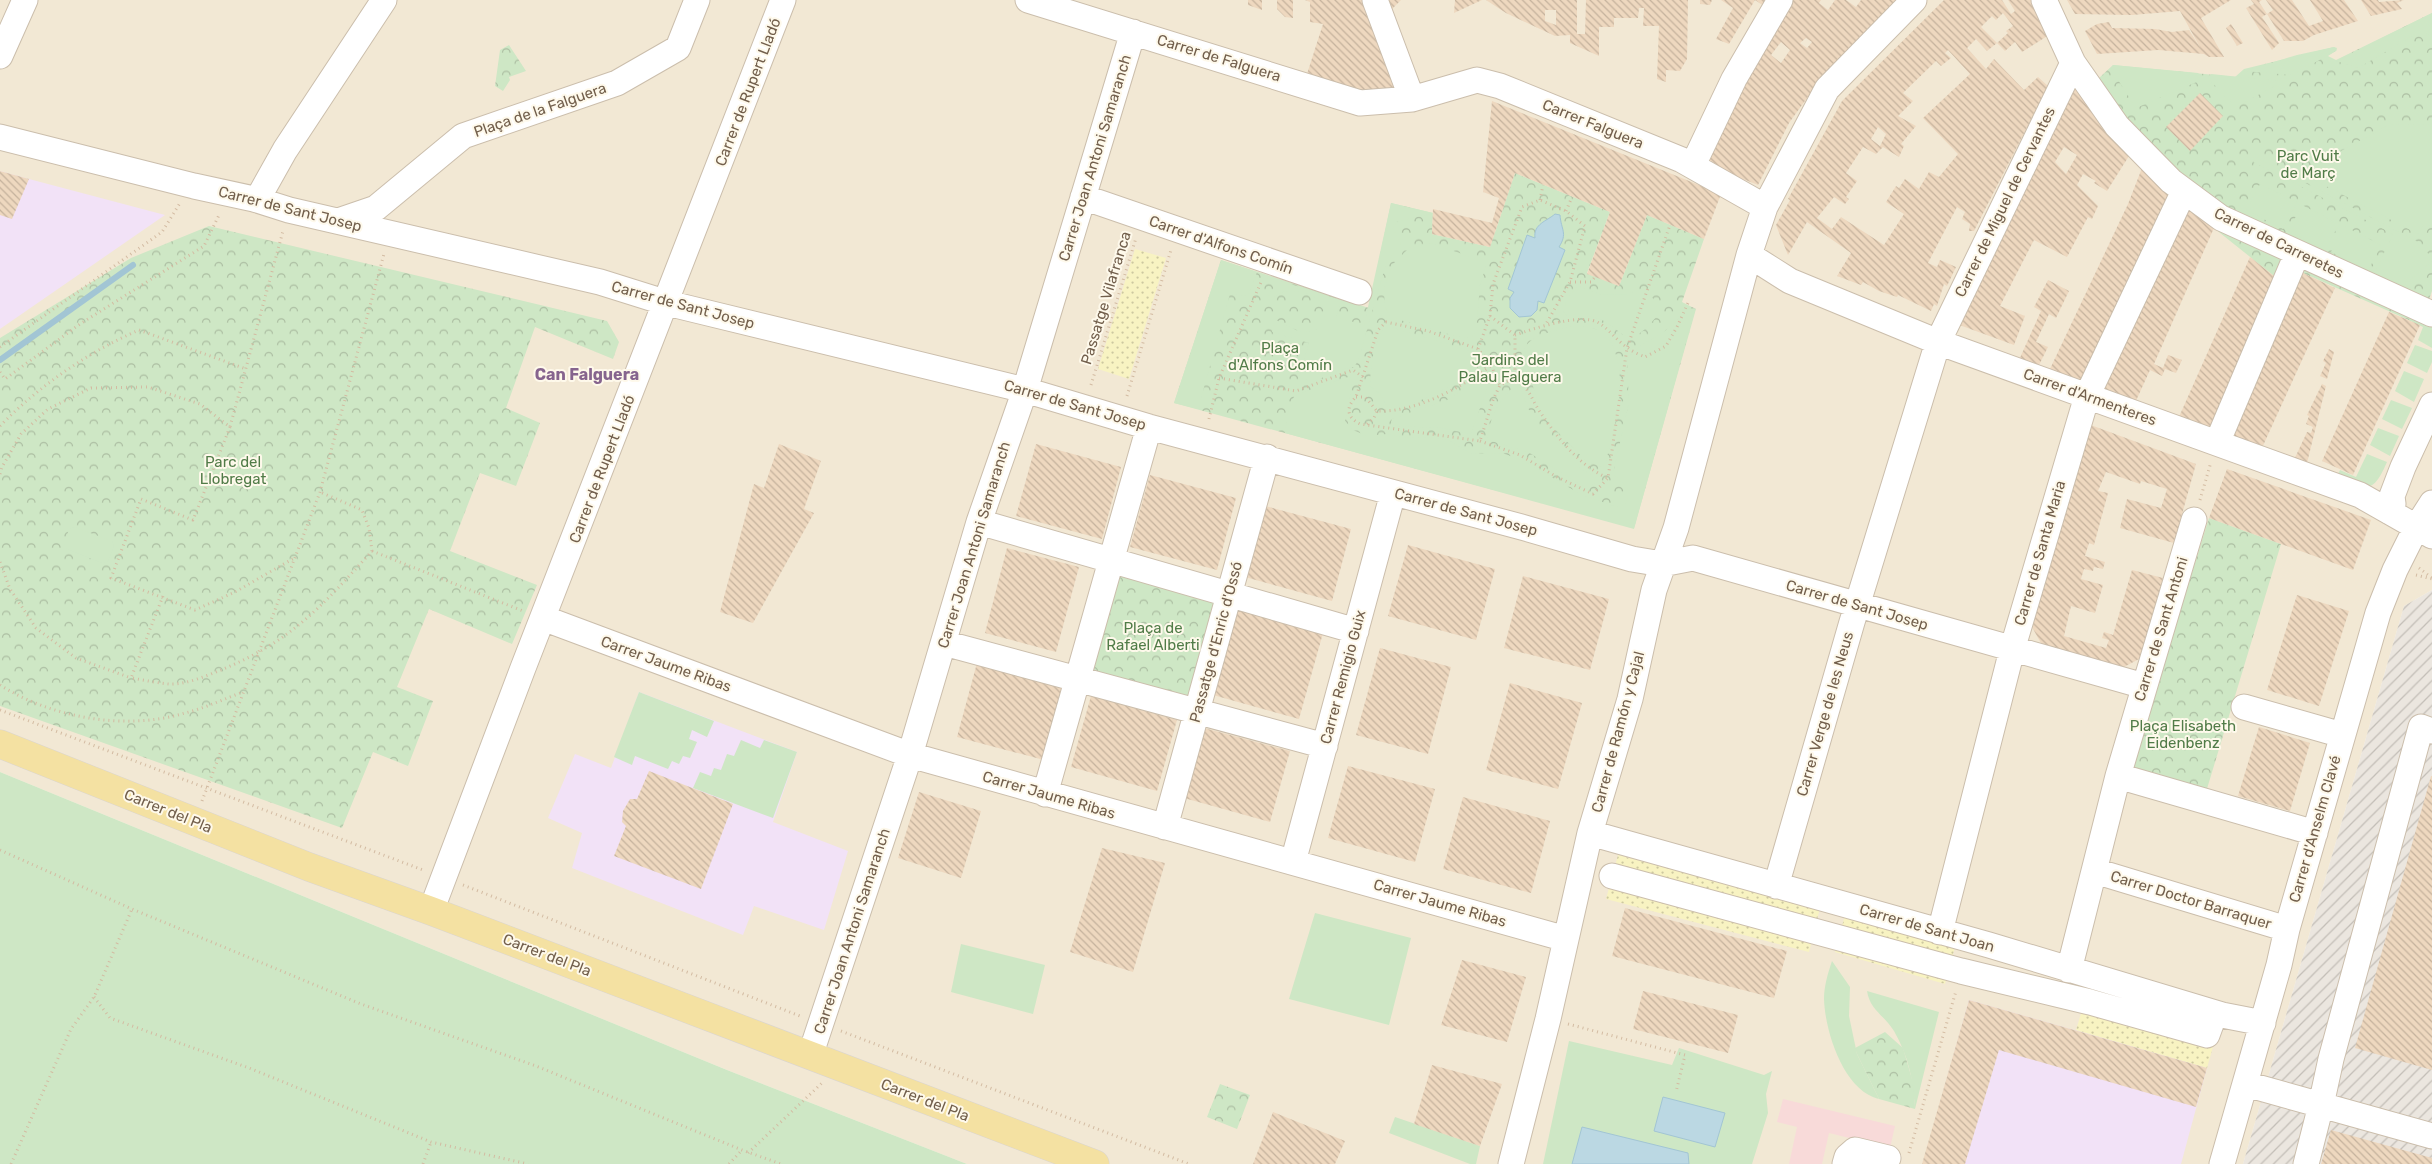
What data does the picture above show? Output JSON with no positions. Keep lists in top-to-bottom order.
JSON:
{
  "streets": {
    "main road": ["Carrer del Pla"],
    "street": [
      "Carrer de Falguera",
      "Carrer de Rupert Lladó",
      "Plaça de la Falguera",
      "Carrer Falguera",
      "Carrer Joan Antoni Samaranch",
      "Carrer de Miguel de Cervantes",
      "Carrer de Sant Josep",
      "Carrer de Carreretes",
      "Carrer d'Alfons Comín",
      "Carrer d'Armenteres",
      "Carrer de Santa Maria",
      "Carrer de Sant Antoni",
      "Passatge d'Enric d'Ossó",
      "Carrer Jaume Ribas",
      "Carrer Remigio Guix",
      "Carrer Verge de les Neus",
      "Carrer de Ramón y Cajal",
      "Carrer d'Anselm Clavé",
      "Carrer Doctor Barraquer",
      "Carrer de Sant Joan"
    ],
    "path": ["Passatge Vilafranca"]
  },
  "crossings": [
    ["Carrer de Falguera", "Carrer Falguera"],
    ["Carrer de Falguera", "Carrer Joan Antoni Samaranch"],
    ["Carrer de Rupert Lladó", "Carrer de Sant Josep"],
    ["Carrer de Rupert Lladó", "Carrer Jaume Ribas"],
    ["Carrer de Rupert Lladó", "Carrer del Pla"],
    ["Plaça de la Falguera", "Carrer de Sant Josep"],
    ["Carrer Falguera", "Carrer de Ramón y Cajal"],
    ["Carrer Joan Antoni Samaranch", "Carrer de Sant Josep"],
    ["Carrer Joan Antoni Samaranch", "Carrer d'Alfons Comín"],
    ["Carrer Joan Antoni Samaranch", "Carrer Jaume Ribas"],
    ["Carrer Joan Antoni Samaranch", "Carrer del Pla"],
    ["Carrer de Miguel de Cervantes", "Carrer de Carreretes"],
    ["Carrer de Miguel de Cervantes", "Carrer d'Armenteres"],
    ["Carrer de Miguel de Cervantes", "Carrer Verge de les Neus"],
    ["Carrer de Sant Josep", "Carrer de Santa Maria"],
    ["Carrer de Sant Josep", "Carrer de Sant Antoni"],
    ["Carrer de Sant Josep", "Passatge d'Enric d'Ossó"],
    ["Carrer de Sant Josep", "Carrer Remigio Guix"],
    ["Carrer de Sant Josep", "Carrer Verge de les Neus"],
    ["Carrer de Sant Josep", "Carrer de Ramón y Cajal"],
    ["Carrer de Carreretes", "Carrer de Santa Maria"],
    ["Carrer d'Alfons Comín", "Passatge Vilafranca"],
    ["Carrer d'Armenteres", "Carrer de Santa Maria"],
    ["Carrer d'Armenteres", "Carrer Verge de les Neus"],
    ["Carrer d'Armenteres", "Carrer de Ramón y Cajal"],
    ["Carrer d'Armenteres", "Carrer d'Anselm Clavé"],
    ["Carrer de Santa Maria", "Carrer de Sant Joan"],
    ["Carrer de Sant Antoni", "Carrer Doctor Barraquer"],
    ["Carrer de Sant Antoni", "Carrer de Sant Joan"],
    ["Passatge d'Enric d'Ossó", "Carrer Jaume Ribas"],
    ["Carrer Jaume Ribas", "Carrer Remigio Guix"],
    ["Carrer Jaume Ribas", "Carrer de Ramón y Cajal"],
    ["Carrer Verge de les Neus", "Carrer de Sant Joan"],
    ["Carrer de Ramón y Cajal", "Carrer de Sant Joan"],
    ["Carrer d'Anselm Clavé", "Carrer Doctor Barraquer"],
    ["Carrer d'Anselm Clavé", "Carrer de Sant Joan"]
  ],
  "districts": ["Can Falguera"],
  "parks": [
    "Parc Vuit de Març",
    "Plaça d'Alfons Comín",
    "Jardins del Palau Falguera",
    "Parc del Llobregat",
    "Plaça de Rafael Alberti",
    "Plaça Elisabeth Eidenbenz"
  ]
}
